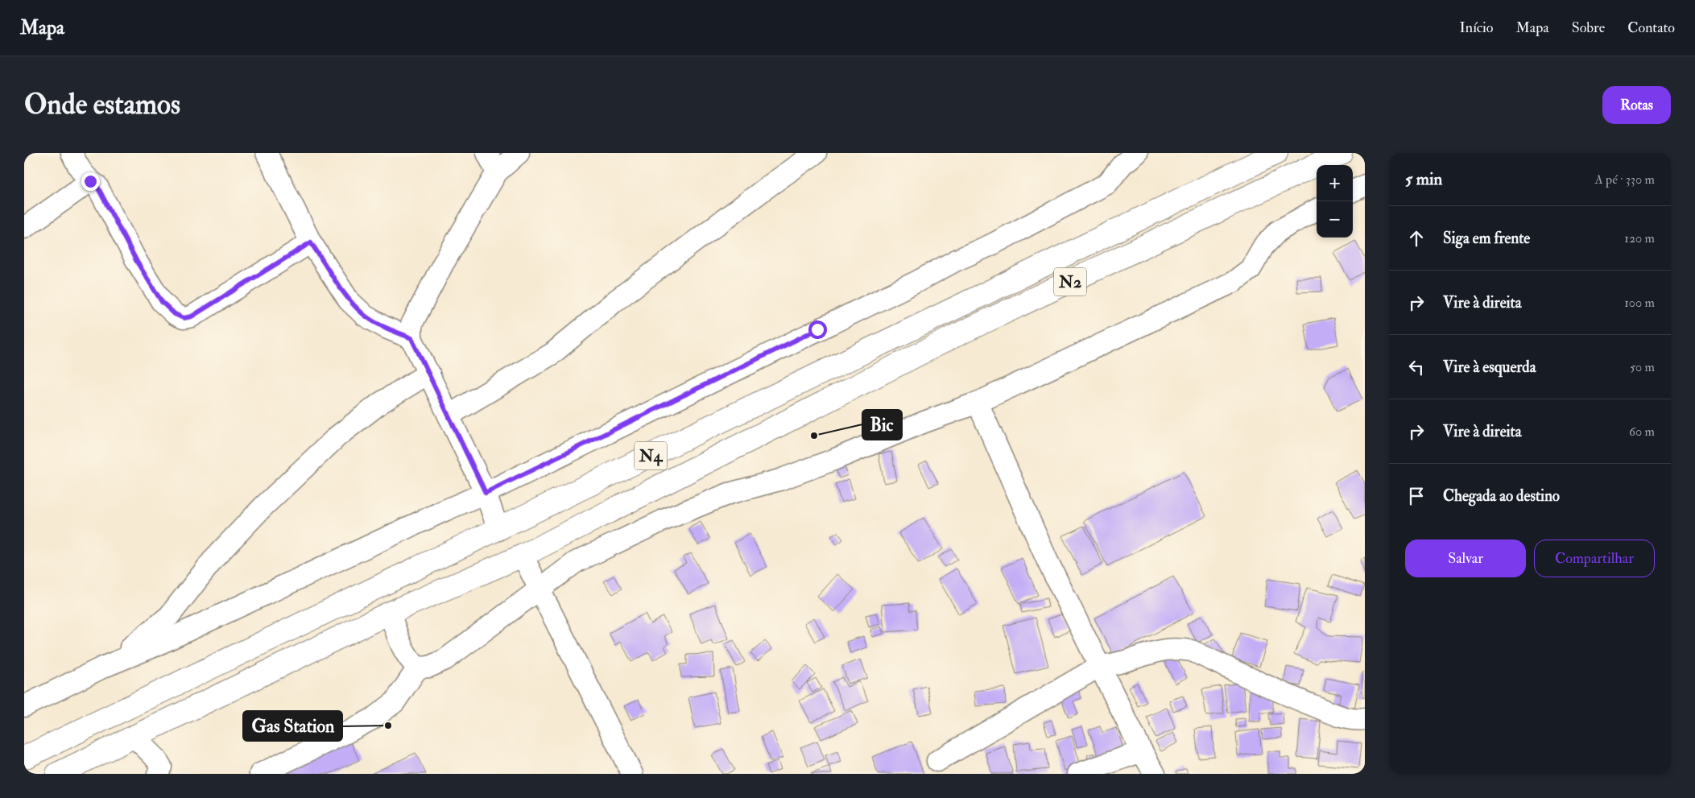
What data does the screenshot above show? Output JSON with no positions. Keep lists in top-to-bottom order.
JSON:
{
  "streets": {
    "highway": ["N2", "N4"]
  },
  "crossings": [
    ["N2", "N4"]
  ],
  "places": ["Bic", "Gas Station"],
  "page": {
    "header": "Mapa",
    "nav": [
      "Início",
      "Mapa",
      "Sobre",
      "Contato"
    ],
    "buttons": [
      "Rotas",
      ["Salvar", "Compartilhar"]
    ],
    "title": "Onde estamos",
    "heading": ["5 min", "A pé · 330 m"],
    "map_buttons": ["+", "−"],
    "list": [
      ["Siga em frente", "120 m"],
      ["Vire à direita", "100 m"],
      ["Vire à esquerda", "50 m"],
      ["Vire à direita", "60 m"],
      "Chegada ao destino"
    ]
  }
}
